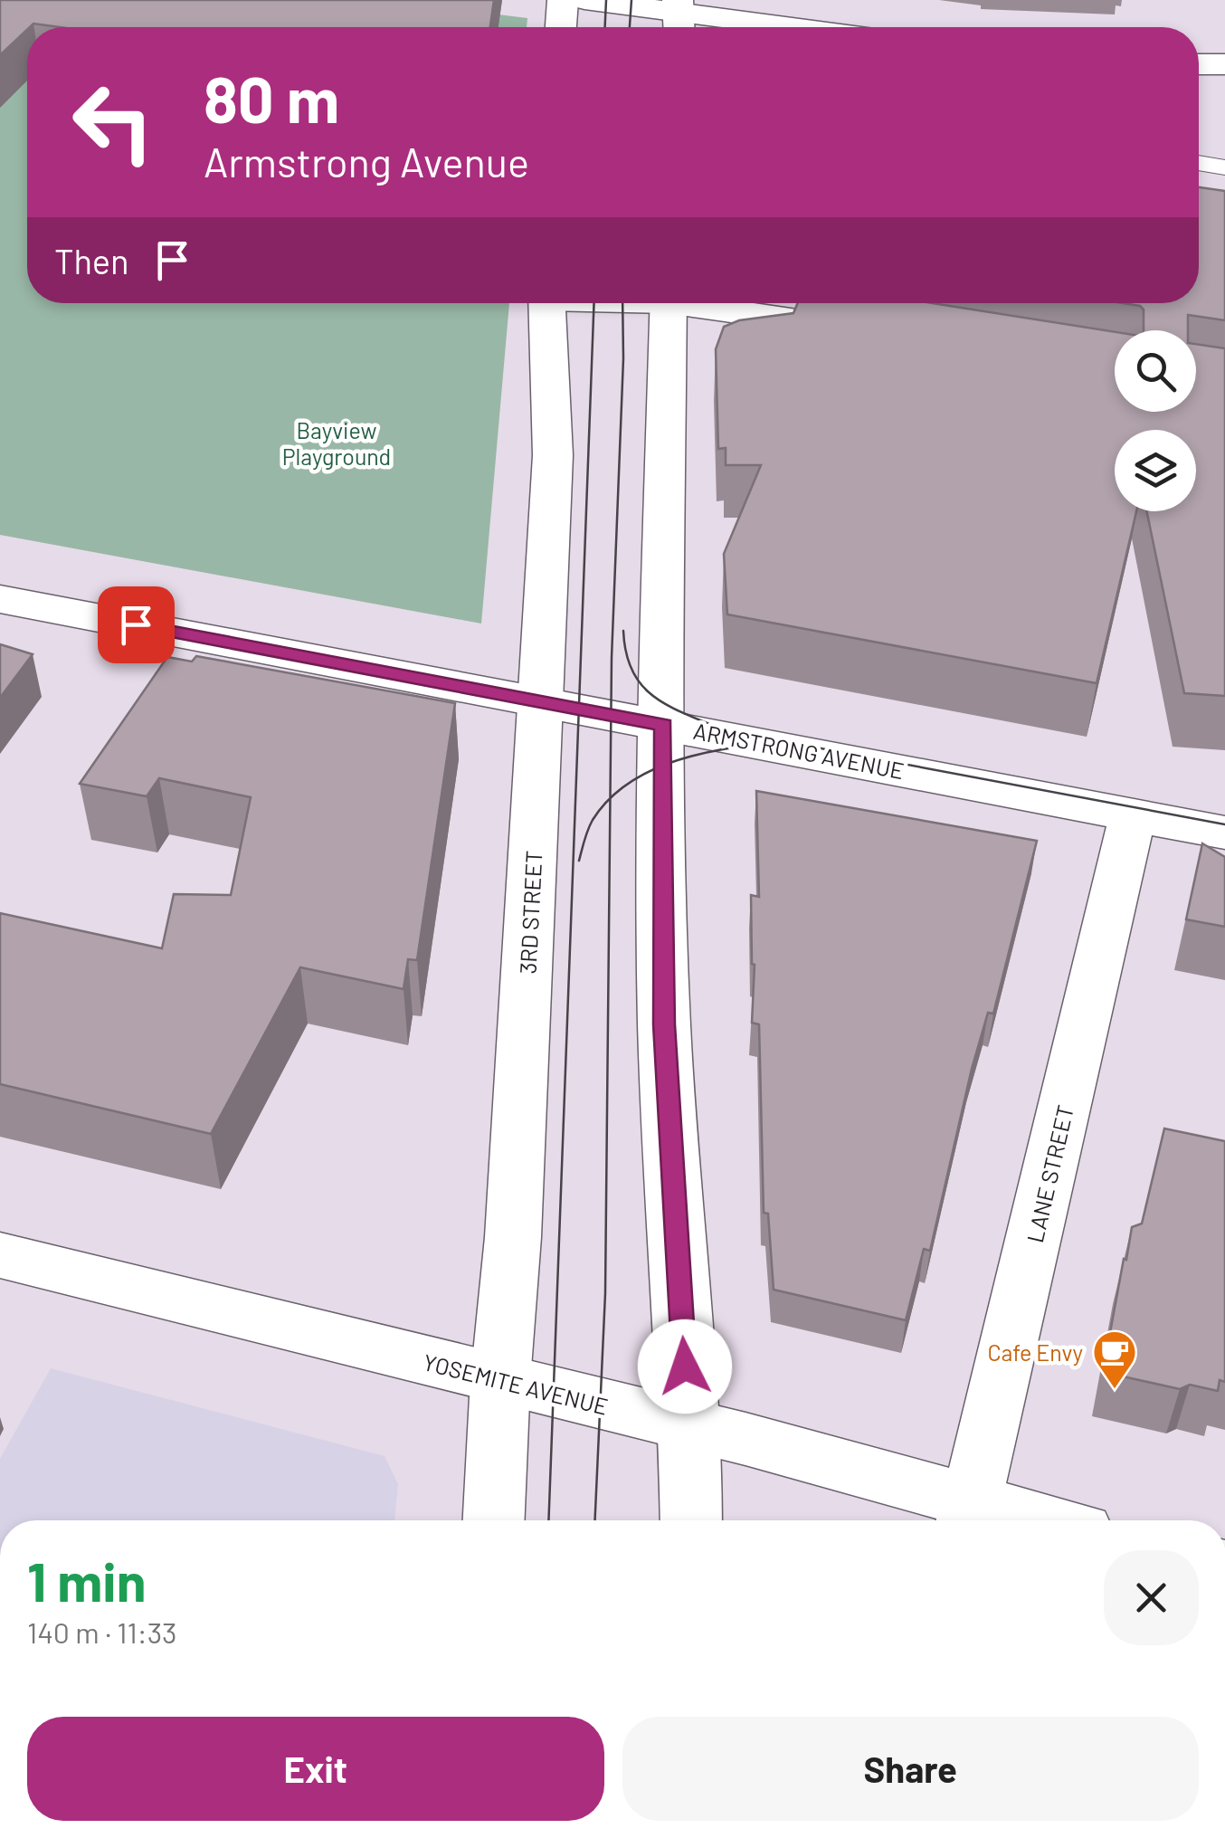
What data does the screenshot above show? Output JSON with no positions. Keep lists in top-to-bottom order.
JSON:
{
  "streets": {
    "street": [
      "ARMSTRONG AVENUE",
      "3RD STREET",
      "LANE STREET",
      "YOSEMITE AVENUE"
    ]
  },
  "crossings": [
    ["ARMSTRONG AVENUE", "3RD STREET"],
    ["ARMSTRONG AVENUE", "LANE STREET"],
    ["3RD STREET", "YOSEMITE AVENUE"],
    ["LANE STREET", "YOSEMITE AVENUE"]
  ],
  "parks": ["Bayview Playground"],
  "places": {
    "cafe": ["Cafe Envy"]
  },
  "page": {
    "turn": ["80 m", "Armstrong Avenue"],
    "then": "Then",
    "heading": ["1 min", "140 m · 11:33"],
    "buttons": ["Exit", "Share"]
  }
}
